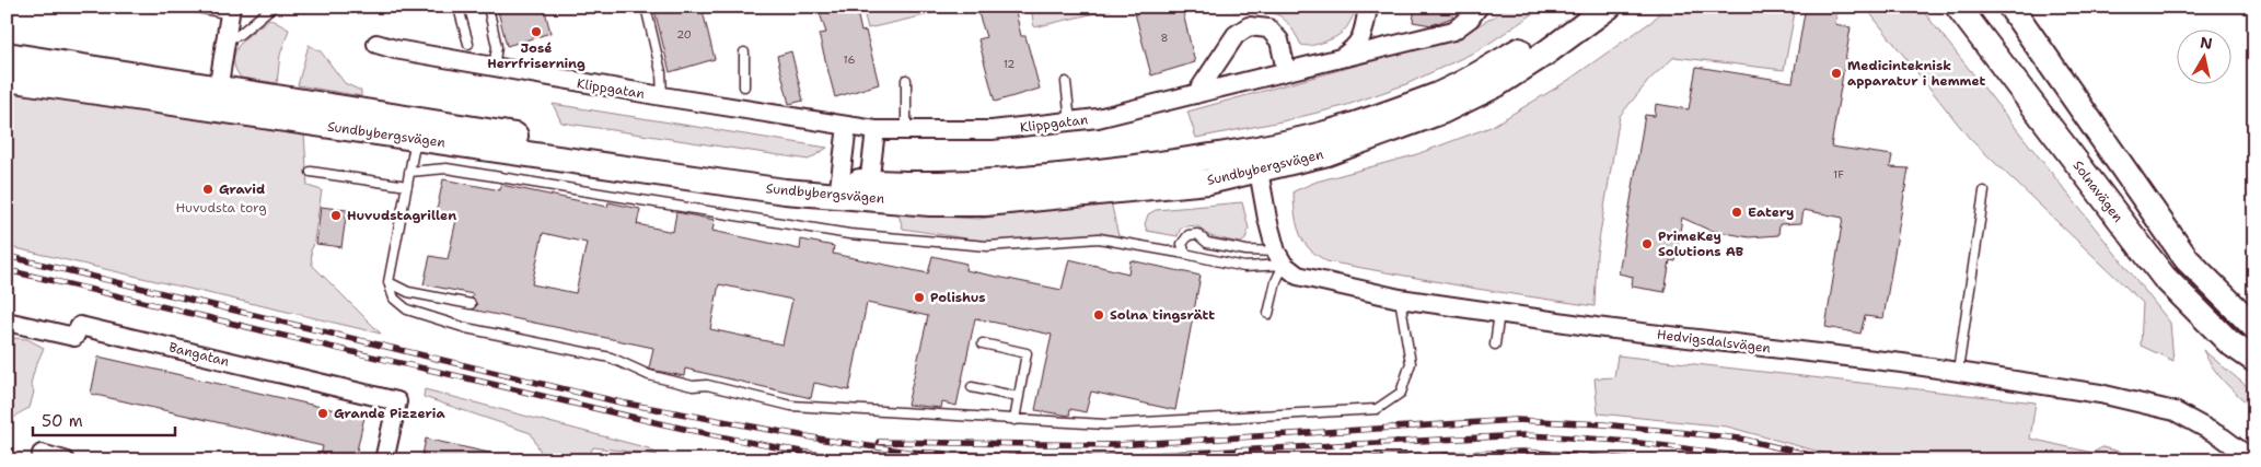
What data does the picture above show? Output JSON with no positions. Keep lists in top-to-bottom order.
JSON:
{
  "streets": {
    "main road": ["Sundbybergsvägen", "Solnavägen"],
    "street": ["Klippgatan", "Hedvigsdalsvägen", "Bangatan"]
  },
  "parks": ["Huvudsta torg"],
  "places": [
    "José Herrfriserning",
    "Medicinteknisk apparatur i hemmet",
    "Gravid",
    "Eatery",
    "Huvudstagrillen",
    "PrimeKey Solutions AB",
    "Polishus",
    "Solna tingsrätt",
    "Grande Pizzeria"
  ],
  "house_numbers": [
    "20",
    "8",
    "16",
    "12",
    "1F"
  ],
  "scale_bar": "50 m",
  "north": "top"
}
